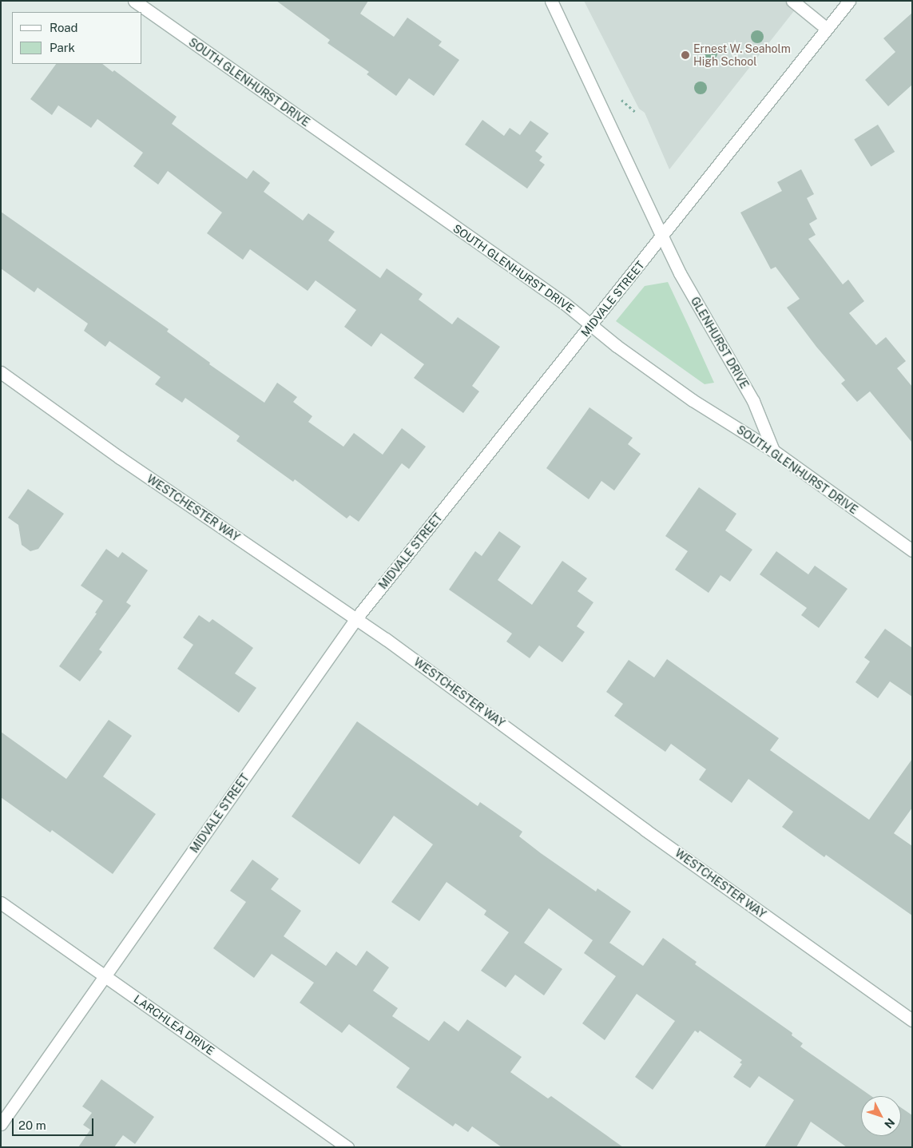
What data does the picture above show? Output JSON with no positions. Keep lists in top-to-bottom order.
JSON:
{
  "streets": {
    "street": [
      "SOUTH GLENHURST DRIVE",
      "MIDVALE STREET",
      "GLENHURST DRIVE",
      "WESTCHESTER WAY",
      "LARCHLEA DRIVE"
    ]
  },
  "crossings": [
    ["SOUTH GLENHURST DRIVE", "MIDVALE STREET"],
    ["SOUTH GLENHURST DRIVE", "GLENHURST DRIVE"],
    ["MIDVALE STREET", "GLENHURST DRIVE"],
    ["MIDVALE STREET", "WESTCHESTER WAY"],
    ["MIDVALE STREET", "LARCHLEA DRIVE"]
  ],
  "places": ["Ernest W. Seaholm High School"],
  "legend": ["Road", "Park"],
  "scale_bar": "20 m",
  "north": "bottom right"
}
